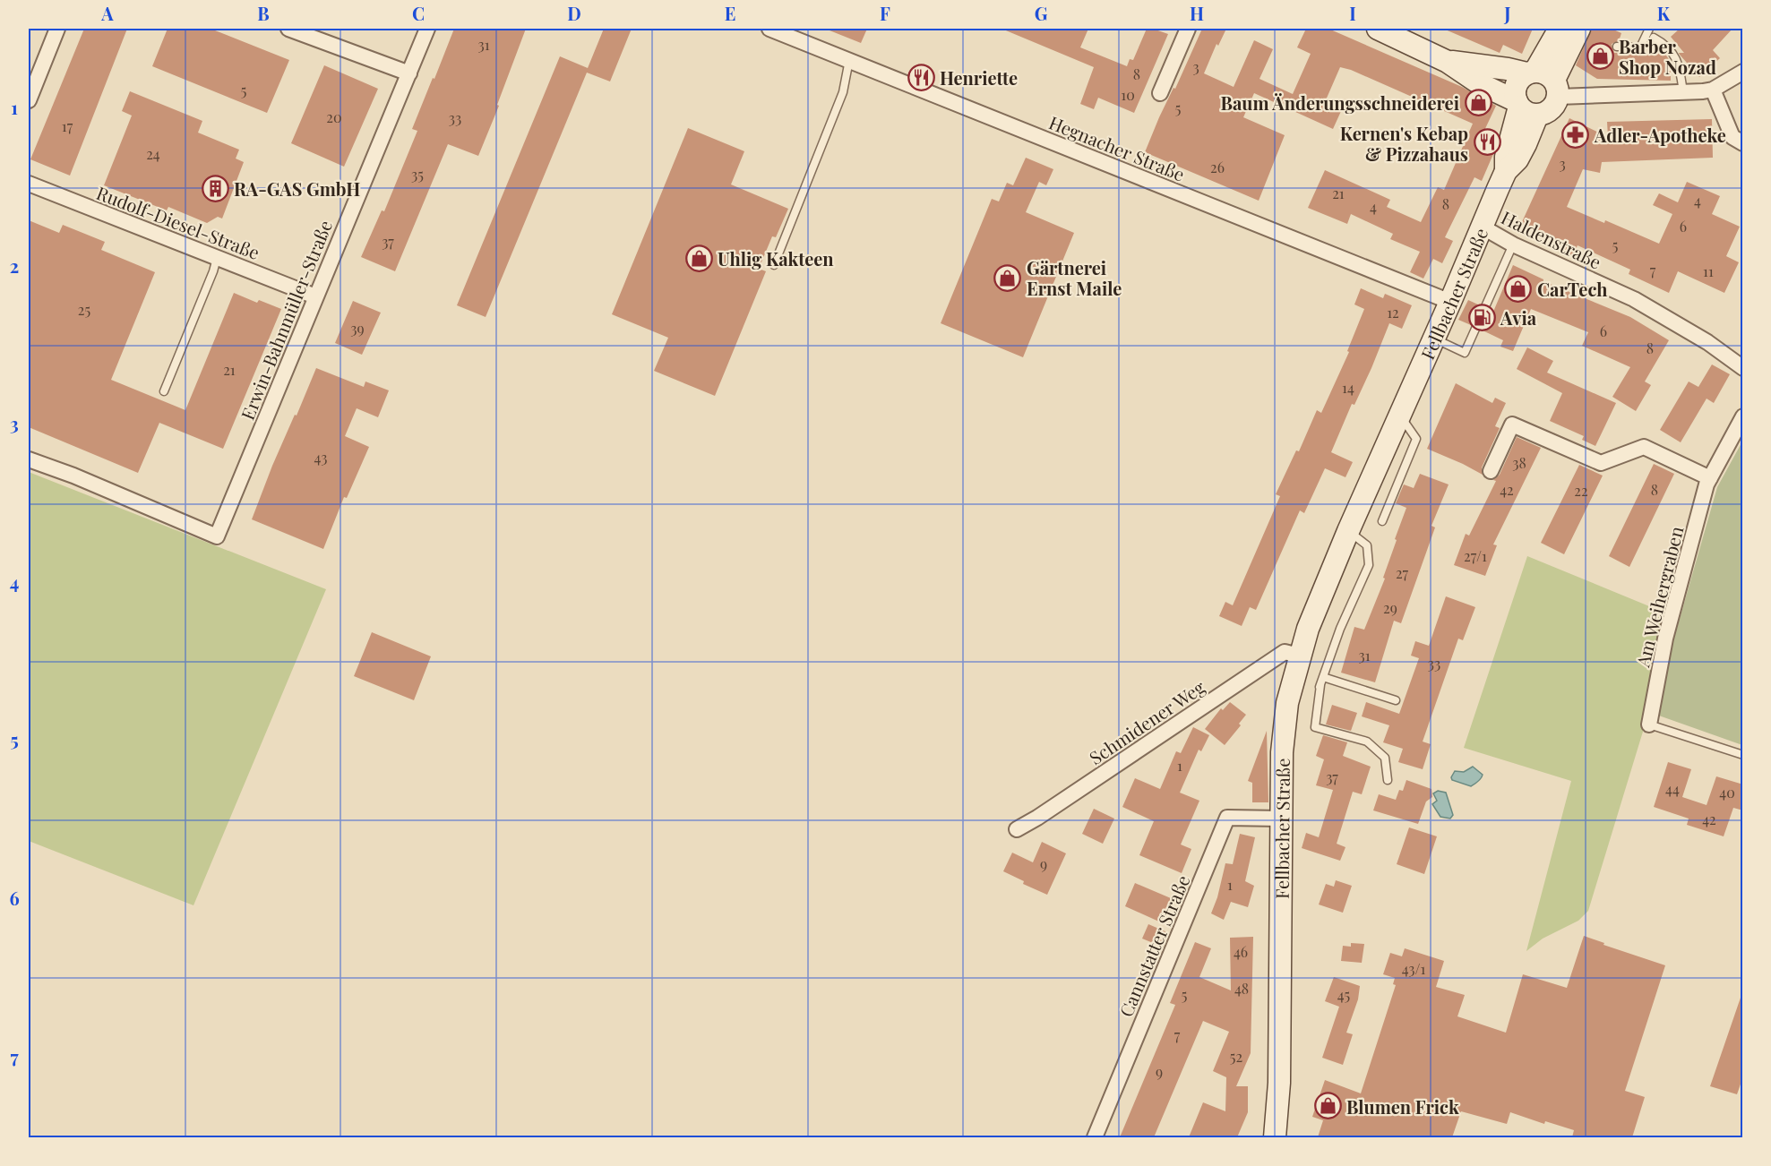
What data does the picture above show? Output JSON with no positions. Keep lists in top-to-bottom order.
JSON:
{
  "streets": {
    "main road": ["Fellbacher Straße"],
    "street": [
      "Hegnacher Straße",
      "Rudolf-Diesel-Straße",
      "Haldenstraße",
      "Erwin-Bahnmüller-Straße",
      "Am Weihergraben",
      "Schmidener Weg",
      "Cannstatter Straße"
    ]
  },
  "crossings": [
    ["Hegnacher Straße", "Fellbacher Straße"],
    ["Rudolf-Diesel-Straße", "Erwin-Bahnmüller-Straße"],
    ["Haldenstraße", "Fellbacher Straße"],
    ["Fellbacher Straße", "Schmidener Weg"],
    ["Fellbacher Straße", "Cannstatter Straße"]
  ],
  "places": {
    "shop": [
      "Barber Shop Nozad",
      "Baum Änderungsschneiderei",
      "Uhlig Kakteen",
      "Gärtnerei Ernst Maile",
      "CarTech",
      "Blumen Frick"
    ],
    "restaurant": ["Henriette", "Kernen's Kebap & Pizzahaus"],
    "pharmacy": ["Adler-Apotheke"],
    "building": ["RA-GAS GmbH"],
    "fuel station": ["Avia"]
  },
  "house_numbers": [
    "31",
    "3",
    "8",
    "5",
    "10",
    "5",
    "20",
    "33",
    "17",
    "24",
    "3",
    "26",
    "35",
    "21",
    "4",
    "8",
    "4",
    "6",
    "37",
    "5",
    "7",
    "11",
    "25",
    "12",
    "39",
    "6",
    "8",
    "21",
    "14",
    "43",
    "38",
    "42",
    "8",
    "22",
    "27/1",
    "27",
    "29",
    "31",
    "33",
    "1",
    "37",
    "44",
    "40",
    "42",
    "9",
    "1",
    "46",
    "43/1",
    "48",
    "5",
    "45",
    "7",
    "52",
    "9"
  ],
  "grid": {
    "columns": [
      "A",
      "B",
      "C",
      "D",
      "E",
      "F",
      "G",
      "H",
      "I",
      "J",
      "K"
    ],
    "rows": [
      "1",
      "2",
      "3",
      "4",
      "5",
      "6",
      "7"
    ]
  }
}
